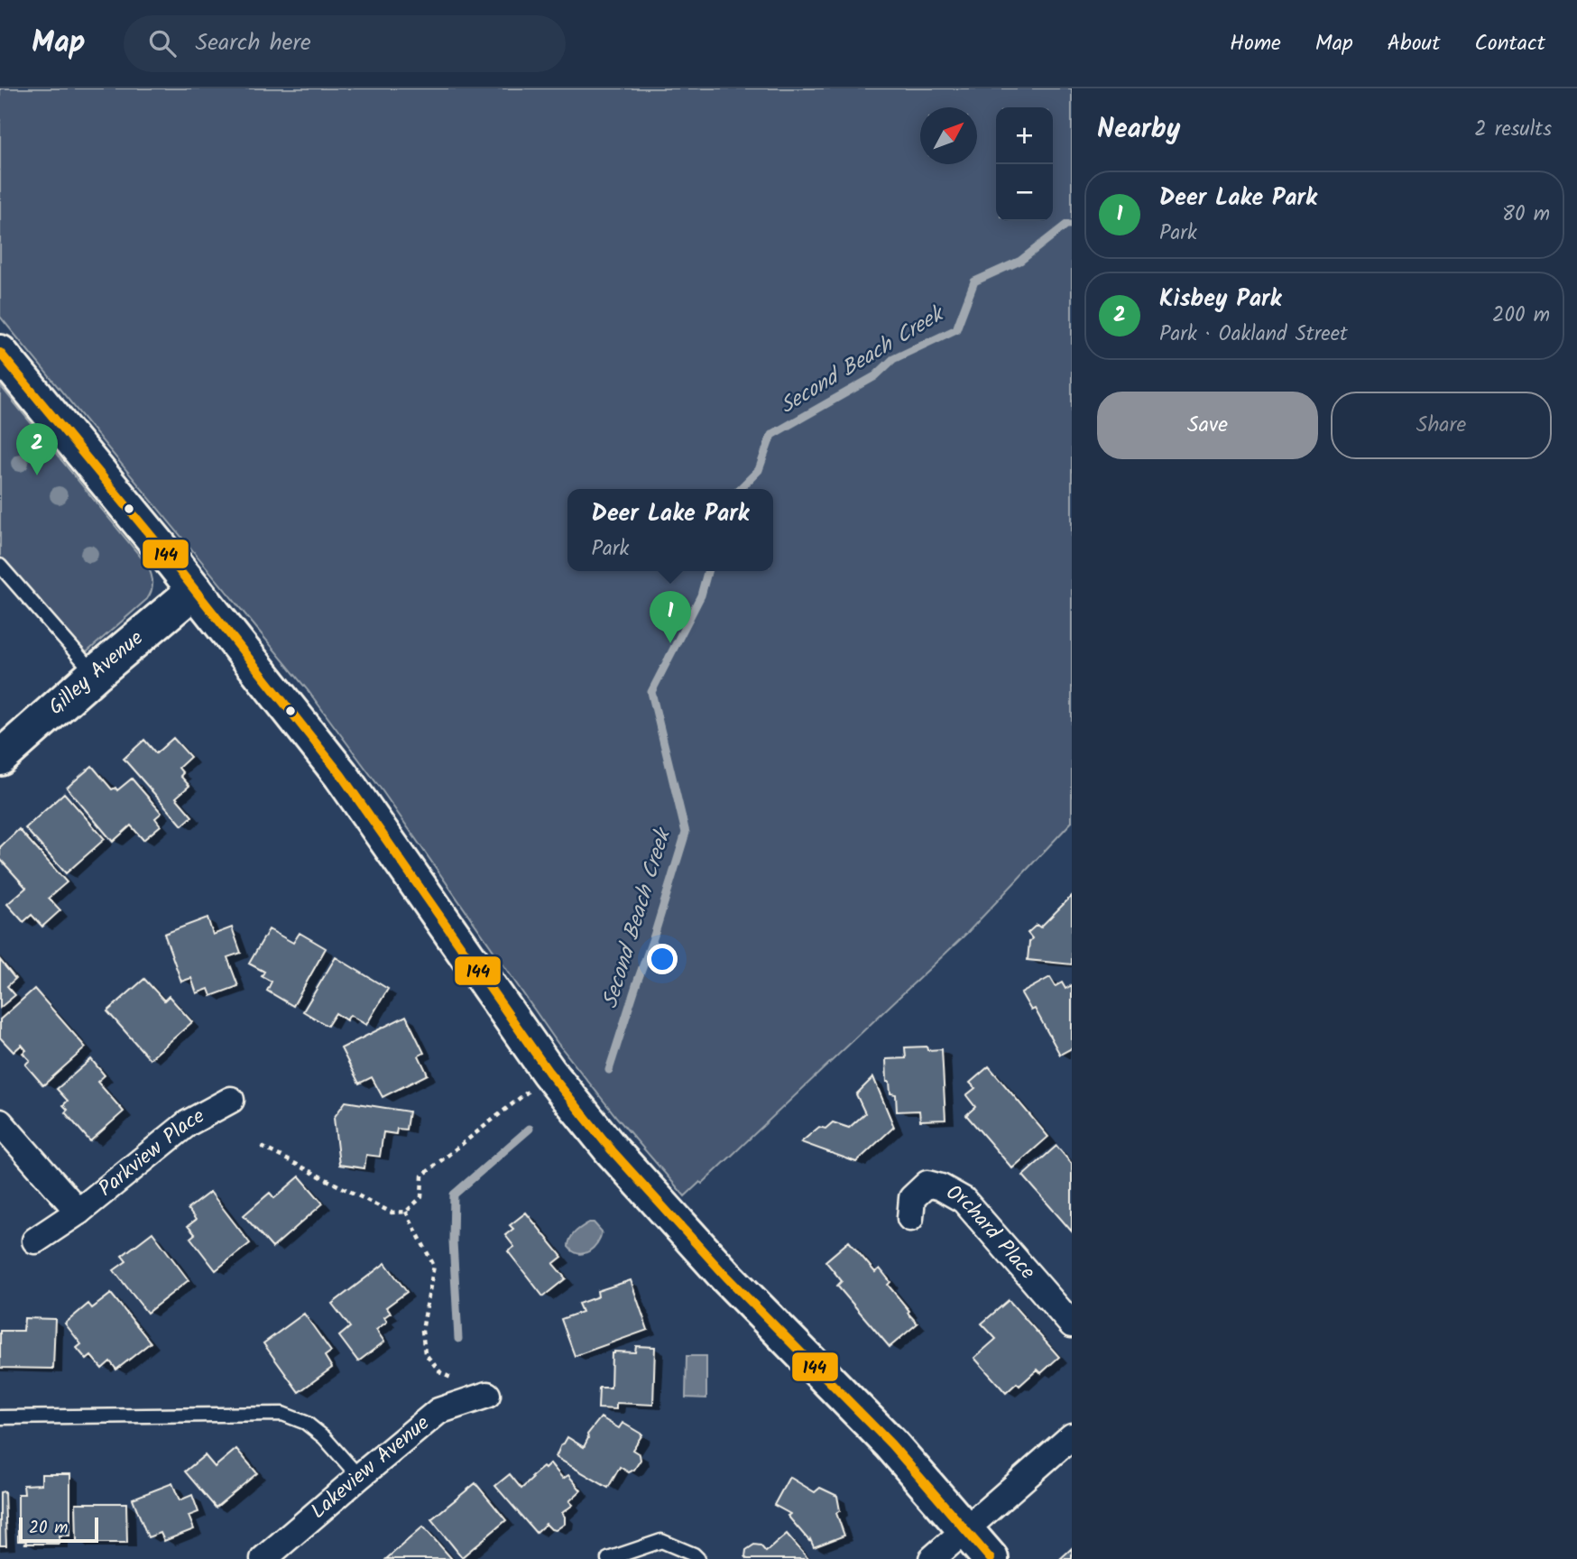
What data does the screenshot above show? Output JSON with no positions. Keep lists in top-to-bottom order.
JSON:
{
  "streets": {
    "street": [
      "Gilley Avenue",
      "Parkview Place",
      "Orchard Place",
      "Lakeview Avenue"
    ]
  },
  "water": ["Second Beach Creek"],
  "lines": ["transit line 144"],
  "scale_bar": "20 m",
  "north": "top right",
  "page": {
    "header": "Map",
    "search": "Search here",
    "nav": [
      "Home",
      "Map",
      "About",
      "Contact"
    ],
    "heading": ["Nearby", "2 results"],
    "map_buttons": ["+", "−"],
    "list": [
      {
        "mark": "1",
        "name": "Deer Lake Park",
        "note": "Park",
        "value": "80 m"
      },
      {
        "mark": "2",
        "name": "Kisbey Park",
        "note": "Park · Oakland Street",
        "value": "200 m"
      }
    ],
    "buttons": ["Save", "Share"],
    "pins": ["2", "1"],
    "popup": ["Deer Lake Park", "Park"],
    "scale": "20 m"
  }
}
